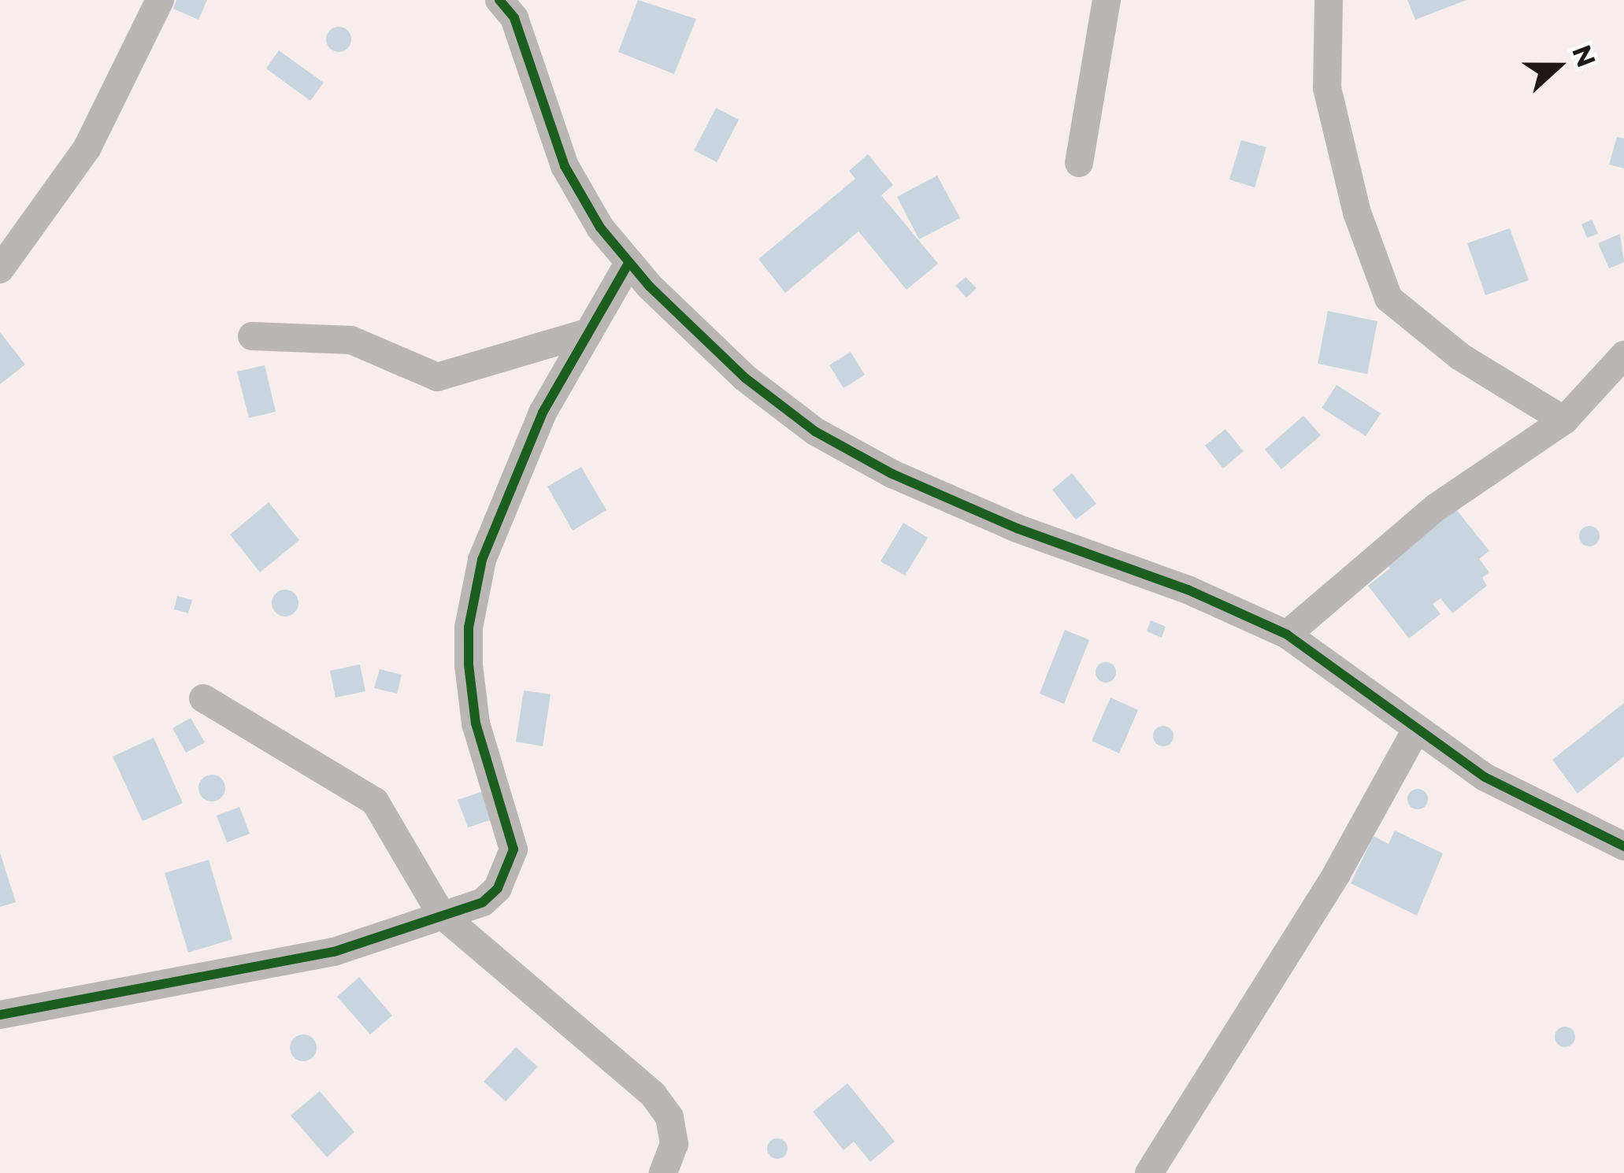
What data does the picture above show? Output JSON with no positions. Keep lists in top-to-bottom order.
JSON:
{
  "north": "right"
}
